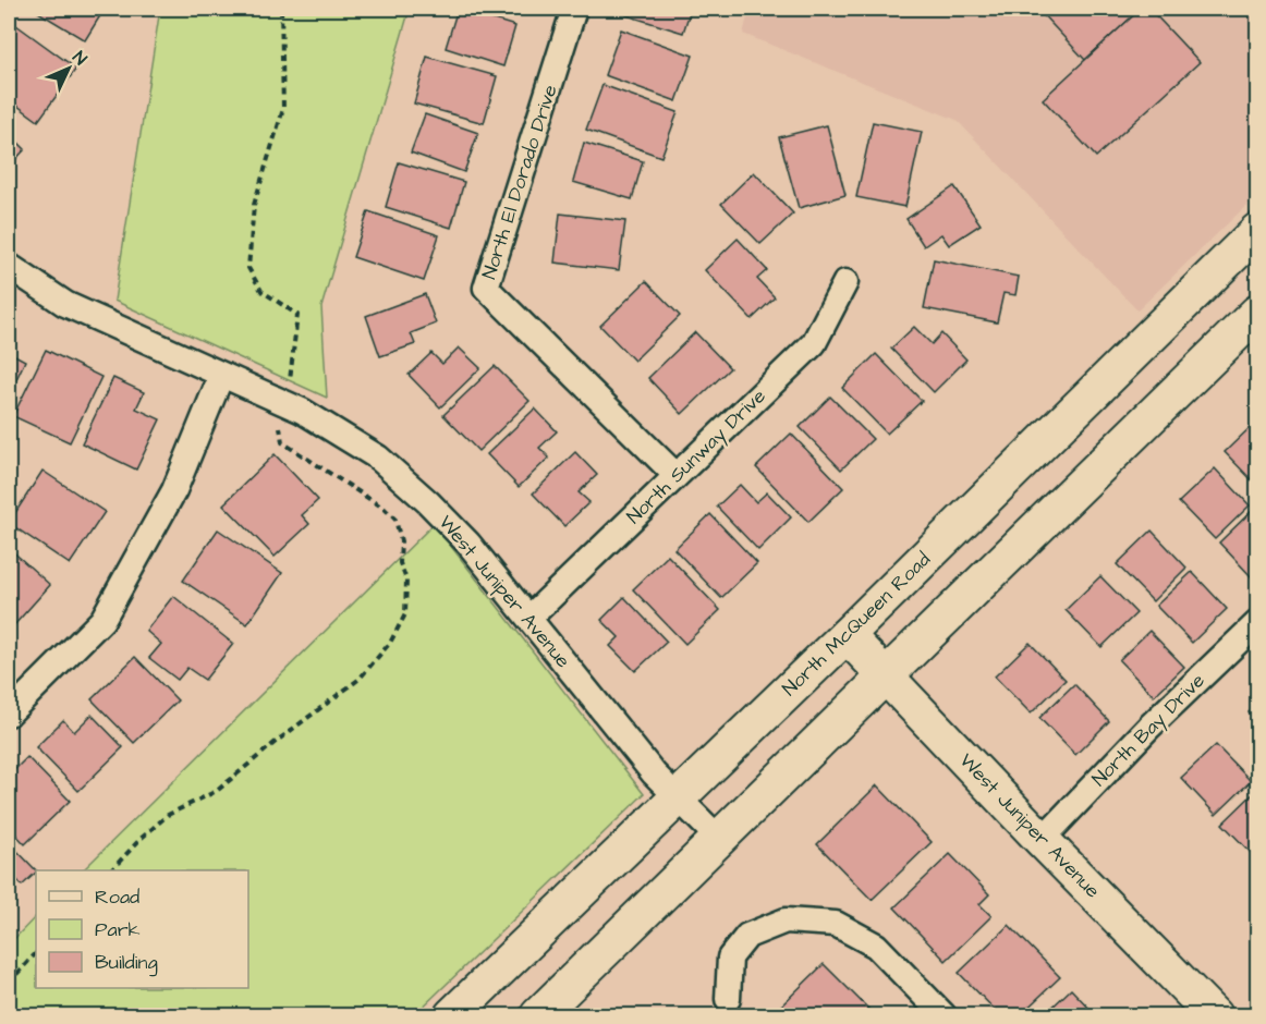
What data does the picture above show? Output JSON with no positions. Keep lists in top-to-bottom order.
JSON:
{
  "streets": {
    "main road": ["West Juniper Avenue", "North McQueen Road"],
    "street": ["North El Dorado Drive", "North Sunway Drive", "North Bay Drive"]
  },
  "crossings": [
    ["North El Dorado Drive", "North Sunway Drive"],
    ["North Sunway Drive", "West Juniper Avenue"],
    ["West Juniper Avenue", "North McQueen Road"],
    ["West Juniper Avenue", "North Bay Drive"]
  ],
  "legend": ["Road", "Park", "Building"],
  "north": "top right"
}
